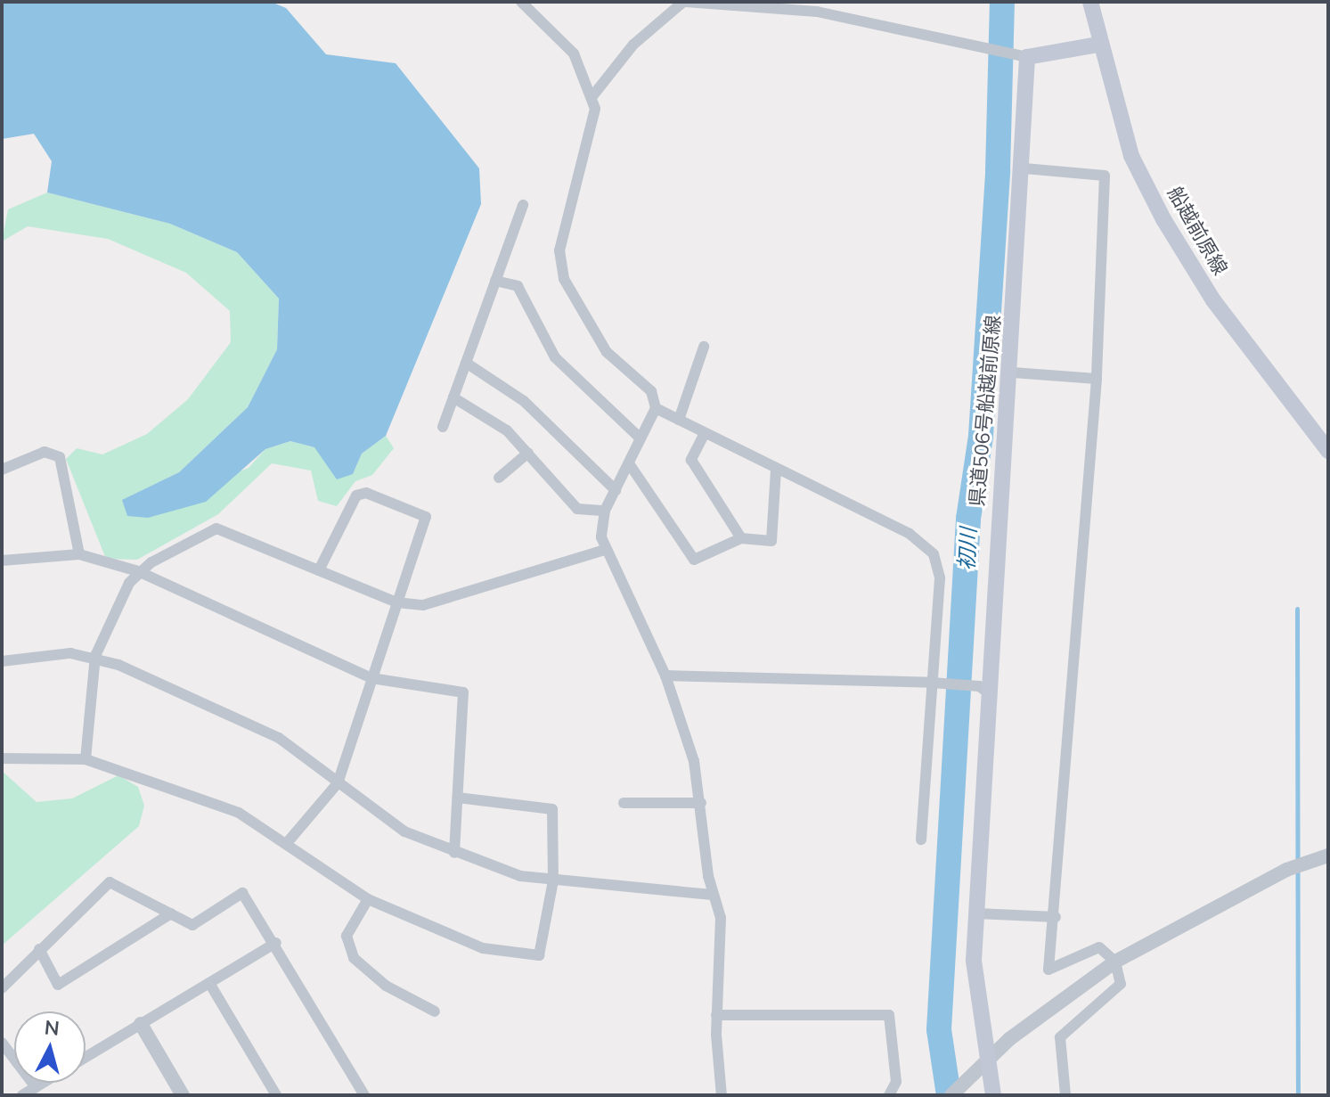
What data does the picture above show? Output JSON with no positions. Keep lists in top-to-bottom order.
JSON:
{
  "streets": {
    "main road": ["船越前原線", "県道506号船越前原線"]
  },
  "water": ["初川"],
  "north": "top"
}
